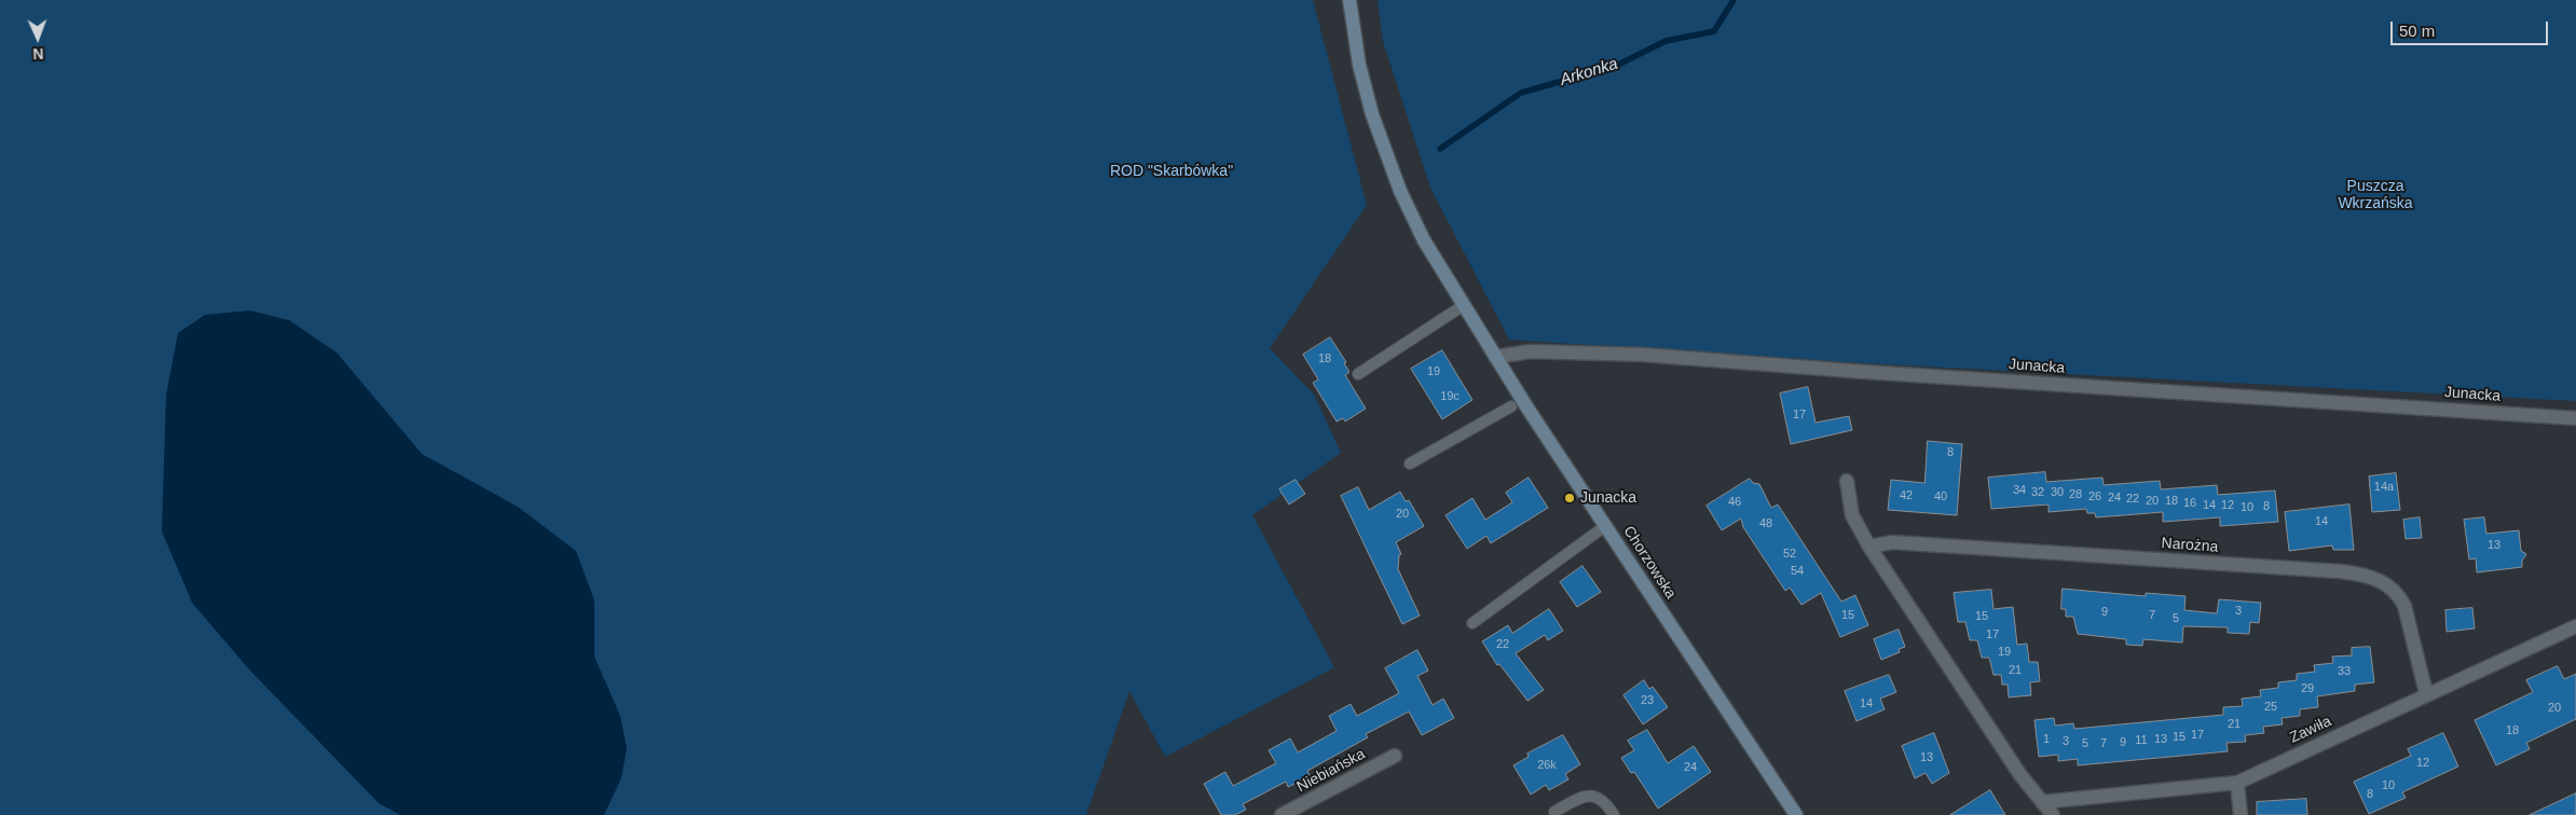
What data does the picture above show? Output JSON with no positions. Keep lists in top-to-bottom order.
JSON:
{
  "streets": {
    "street": [
      "Junacka",
      "Narożna",
      "Chorzowska",
      "Zawiła",
      "Niebiańska"
    ]
  },
  "crossings": [
    ["Junacka", "Chorzowska"],
    ["Narożna", "Zawiła"]
  ],
  "water": ["Arkonka"],
  "parks": ["ROD \"Skarbówka\"", "Puszcza Wkrzańska"],
  "places": ["Junacka"],
  "house_numbers": [
    "18",
    "19",
    "19c",
    "17",
    "8",
    "14a",
    "34",
    "32",
    "30",
    "28",
    "42",
    "40",
    "26",
    "24",
    "22",
    "20",
    "18",
    "46",
    "16",
    "14",
    "12",
    "8",
    "10",
    "20",
    "14",
    "48",
    "13",
    "52",
    "54",
    "3",
    "9",
    "15",
    "7",
    "15",
    "5",
    "17",
    "22",
    "19",
    "21",
    "33",
    "29",
    "23",
    "14",
    "25",
    "20",
    "21",
    "18",
    "17",
    "15",
    "1",
    "13",
    "11",
    "3",
    "9",
    "5",
    "7",
    "13",
    "12",
    "26k",
    "24",
    "10",
    "8"
  ],
  "scale_bar": "50 m",
  "north": "bottom"
}
